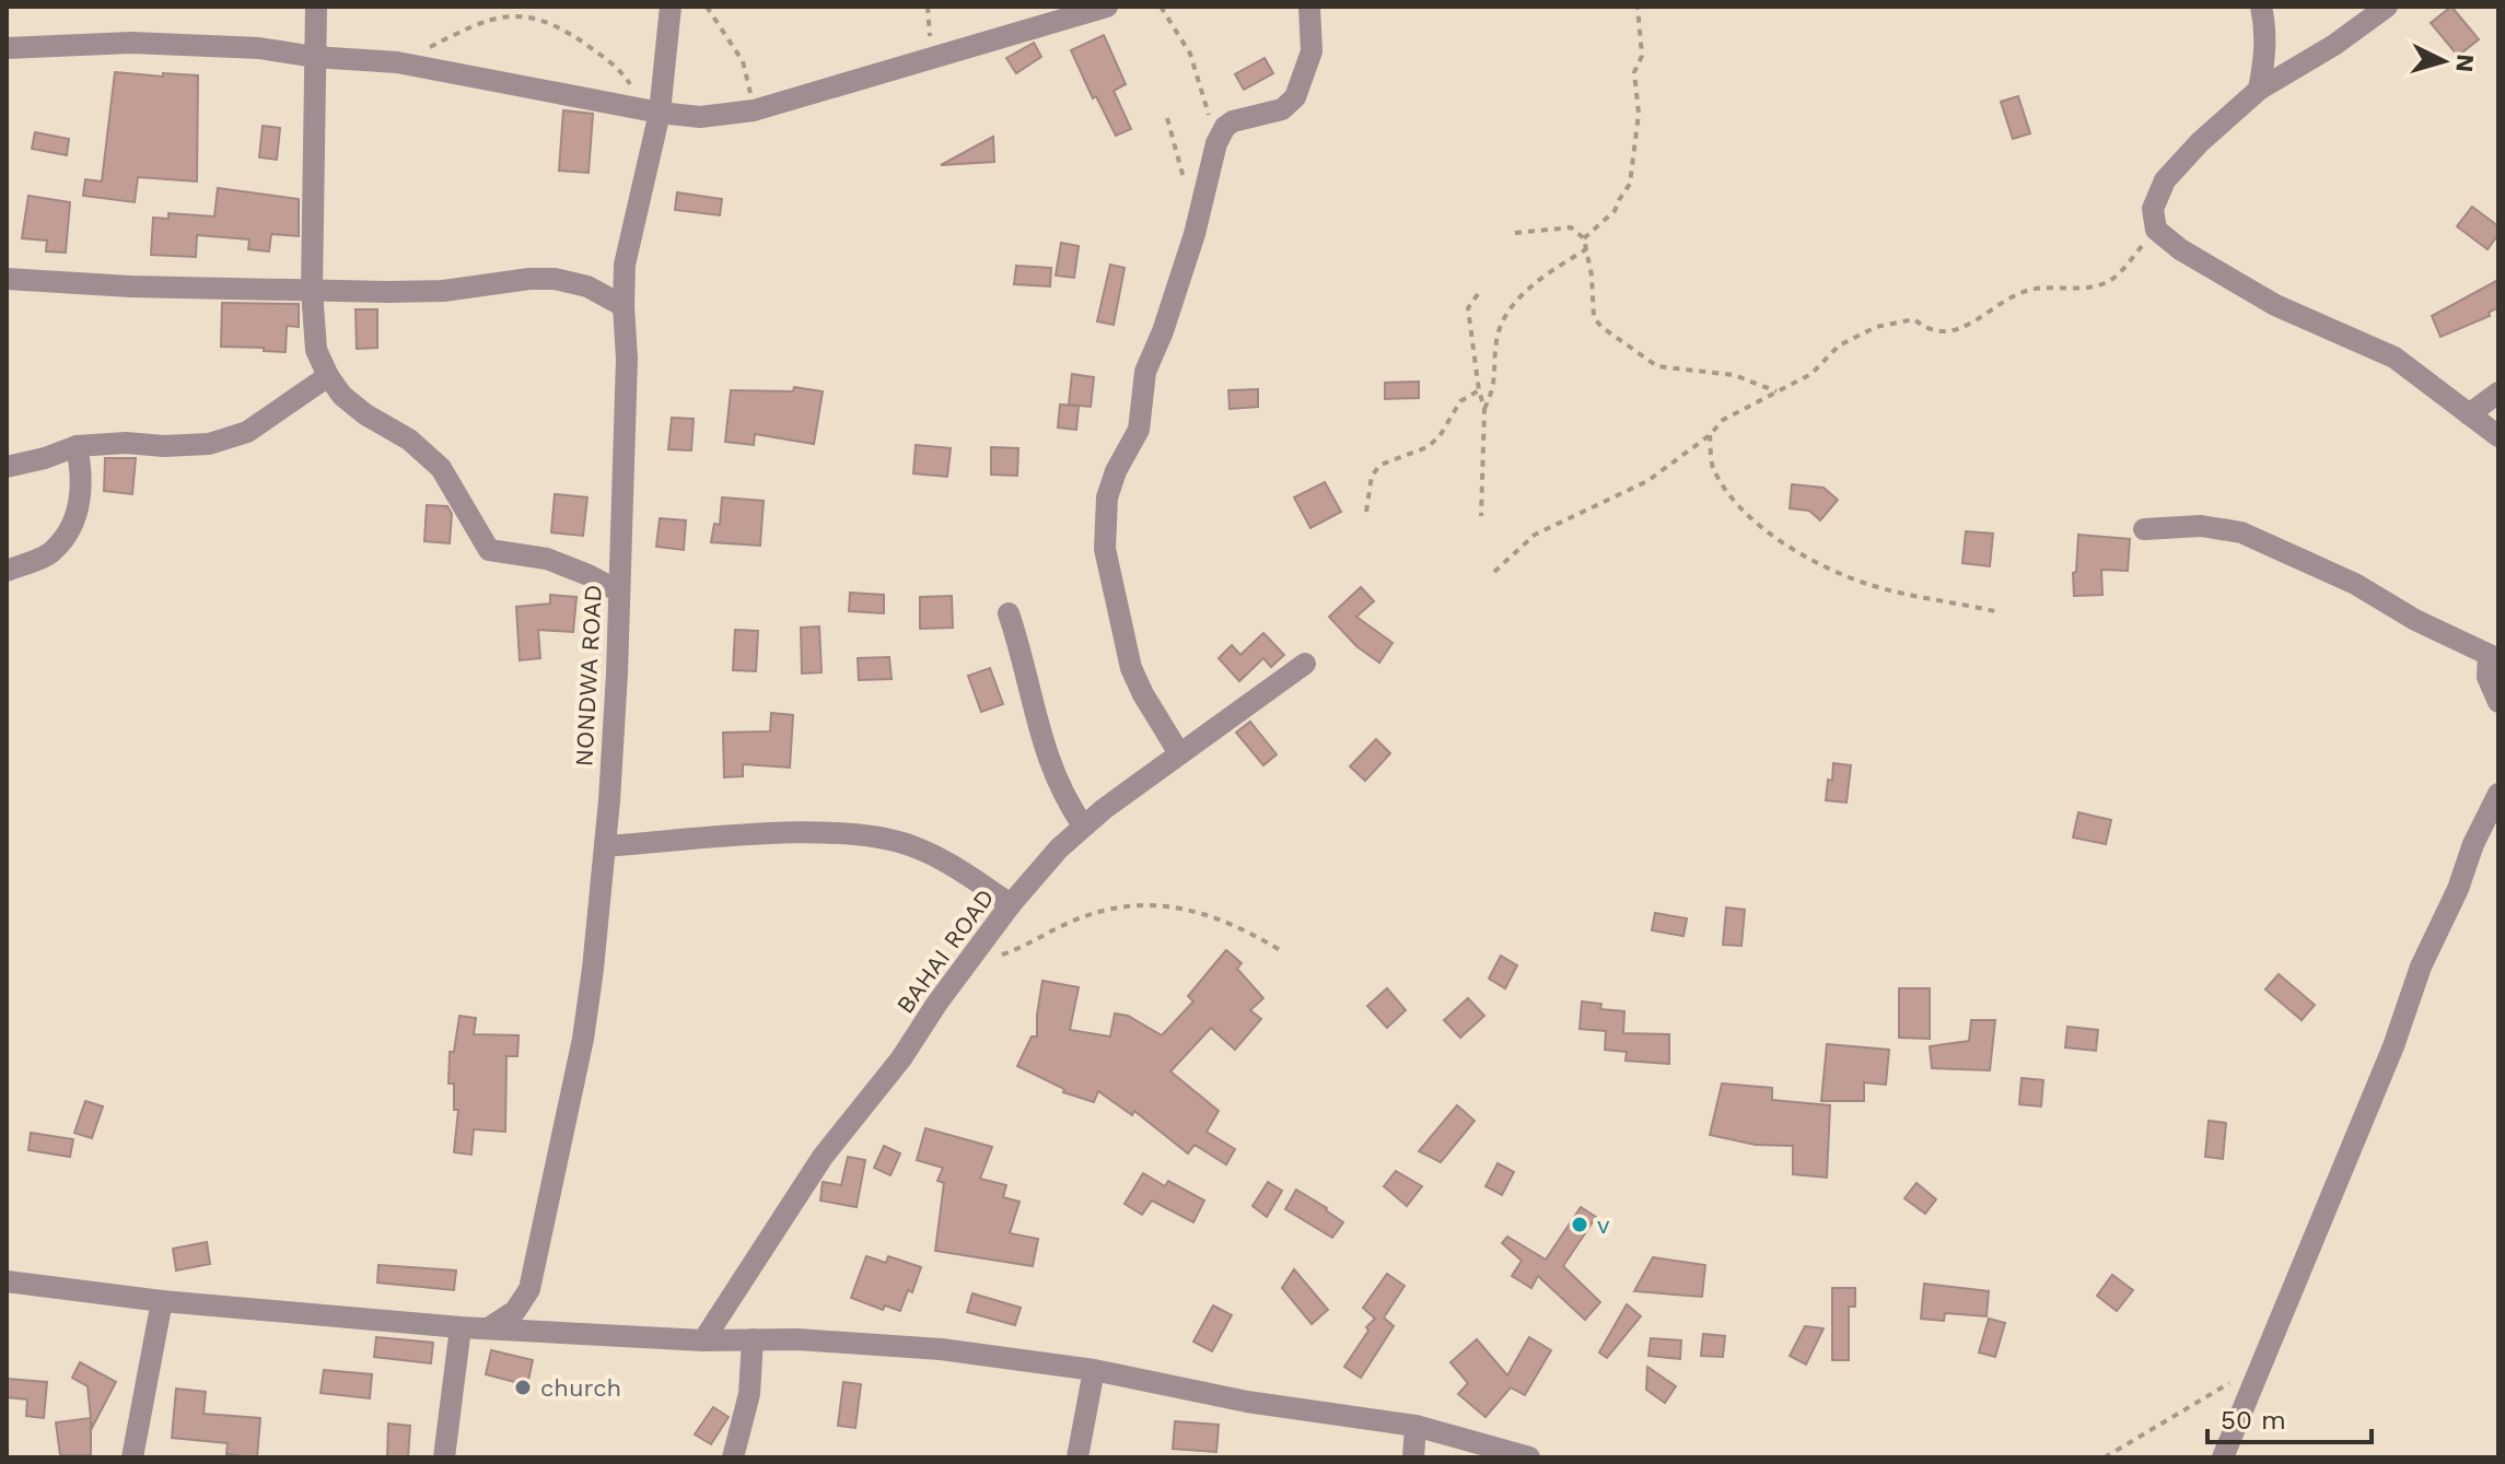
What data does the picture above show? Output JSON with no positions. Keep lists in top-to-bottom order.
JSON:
{
  "streets": {
    "street": ["NONDWA ROAD", "BAHAI ROAD"]
  },
  "places": ["v", "church"],
  "scale_bar": "50 m",
  "north": "right"
}
